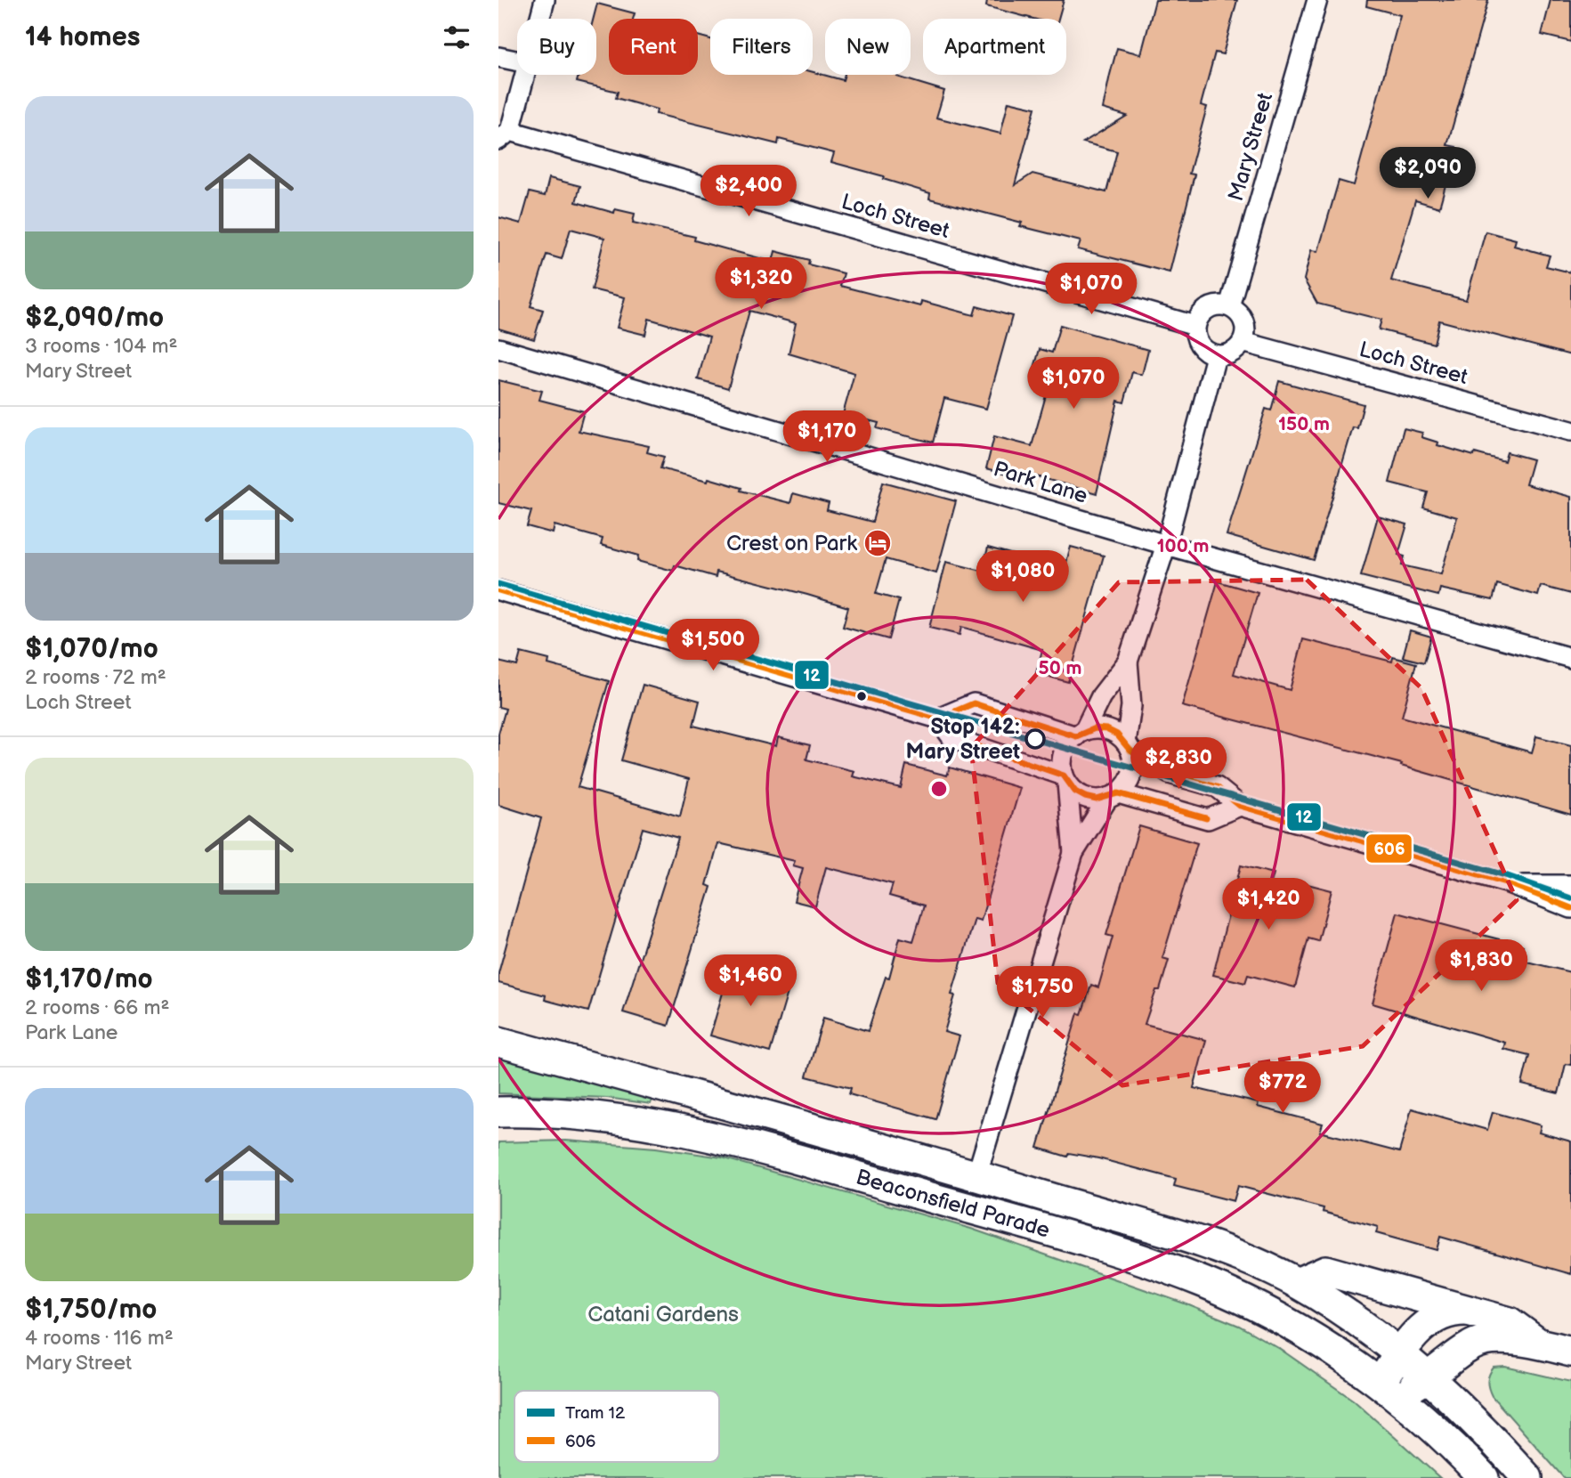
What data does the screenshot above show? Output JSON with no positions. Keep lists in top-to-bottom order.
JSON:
{
  "streets": {
    "main road": ["Beaconsfield Parade"],
    "street": ["Mary Street", "Loch Street", "Park Lane"]
  },
  "crossings": [
    ["Mary Street", "Loch Street"]
  ],
  "parks": ["Catani Gardens"],
  "places": {
    "hotel": ["Crest on Park"],
    "other": ["Stop 142: Mary Street"]
  },
  "lines": ["tram line 12", "transit line 606"],
  "legend": ["Tram 12", "606"],
  "page": {
    "heading": "14 homes",
    "chip": [
      "Buy",
      "Rent",
      "Filters",
      "New",
      "Apartment"
    ],
    "list": [
      {
        "name": "$2,090/mo",
        "note": "3 rooms · 104 m² · Mary Street"
      },
      {
        "name": "$1,070/mo",
        "note": "2 rooms · 72 m² · Loch Street"
      },
      {
        "name": "$1,170/mo",
        "note": "2 rooms · 66 m² · Park Lane"
      },
      {
        "name": "$1,750/mo",
        "note": "4 rooms · 116 m² · Mary Street"
      }
    ],
    "price": [
      "$2,090",
      "$2,400",
      "$1,320",
      "$1,070",
      "$1,070",
      "$1,170",
      "$1,080",
      "$1,500",
      "$2,830",
      "$1,420",
      "$1,830",
      "$1,460",
      "$1,750",
      "$772"
    ]
  },
  "rings": ["150 m", "100 m", "50 m"]
}
